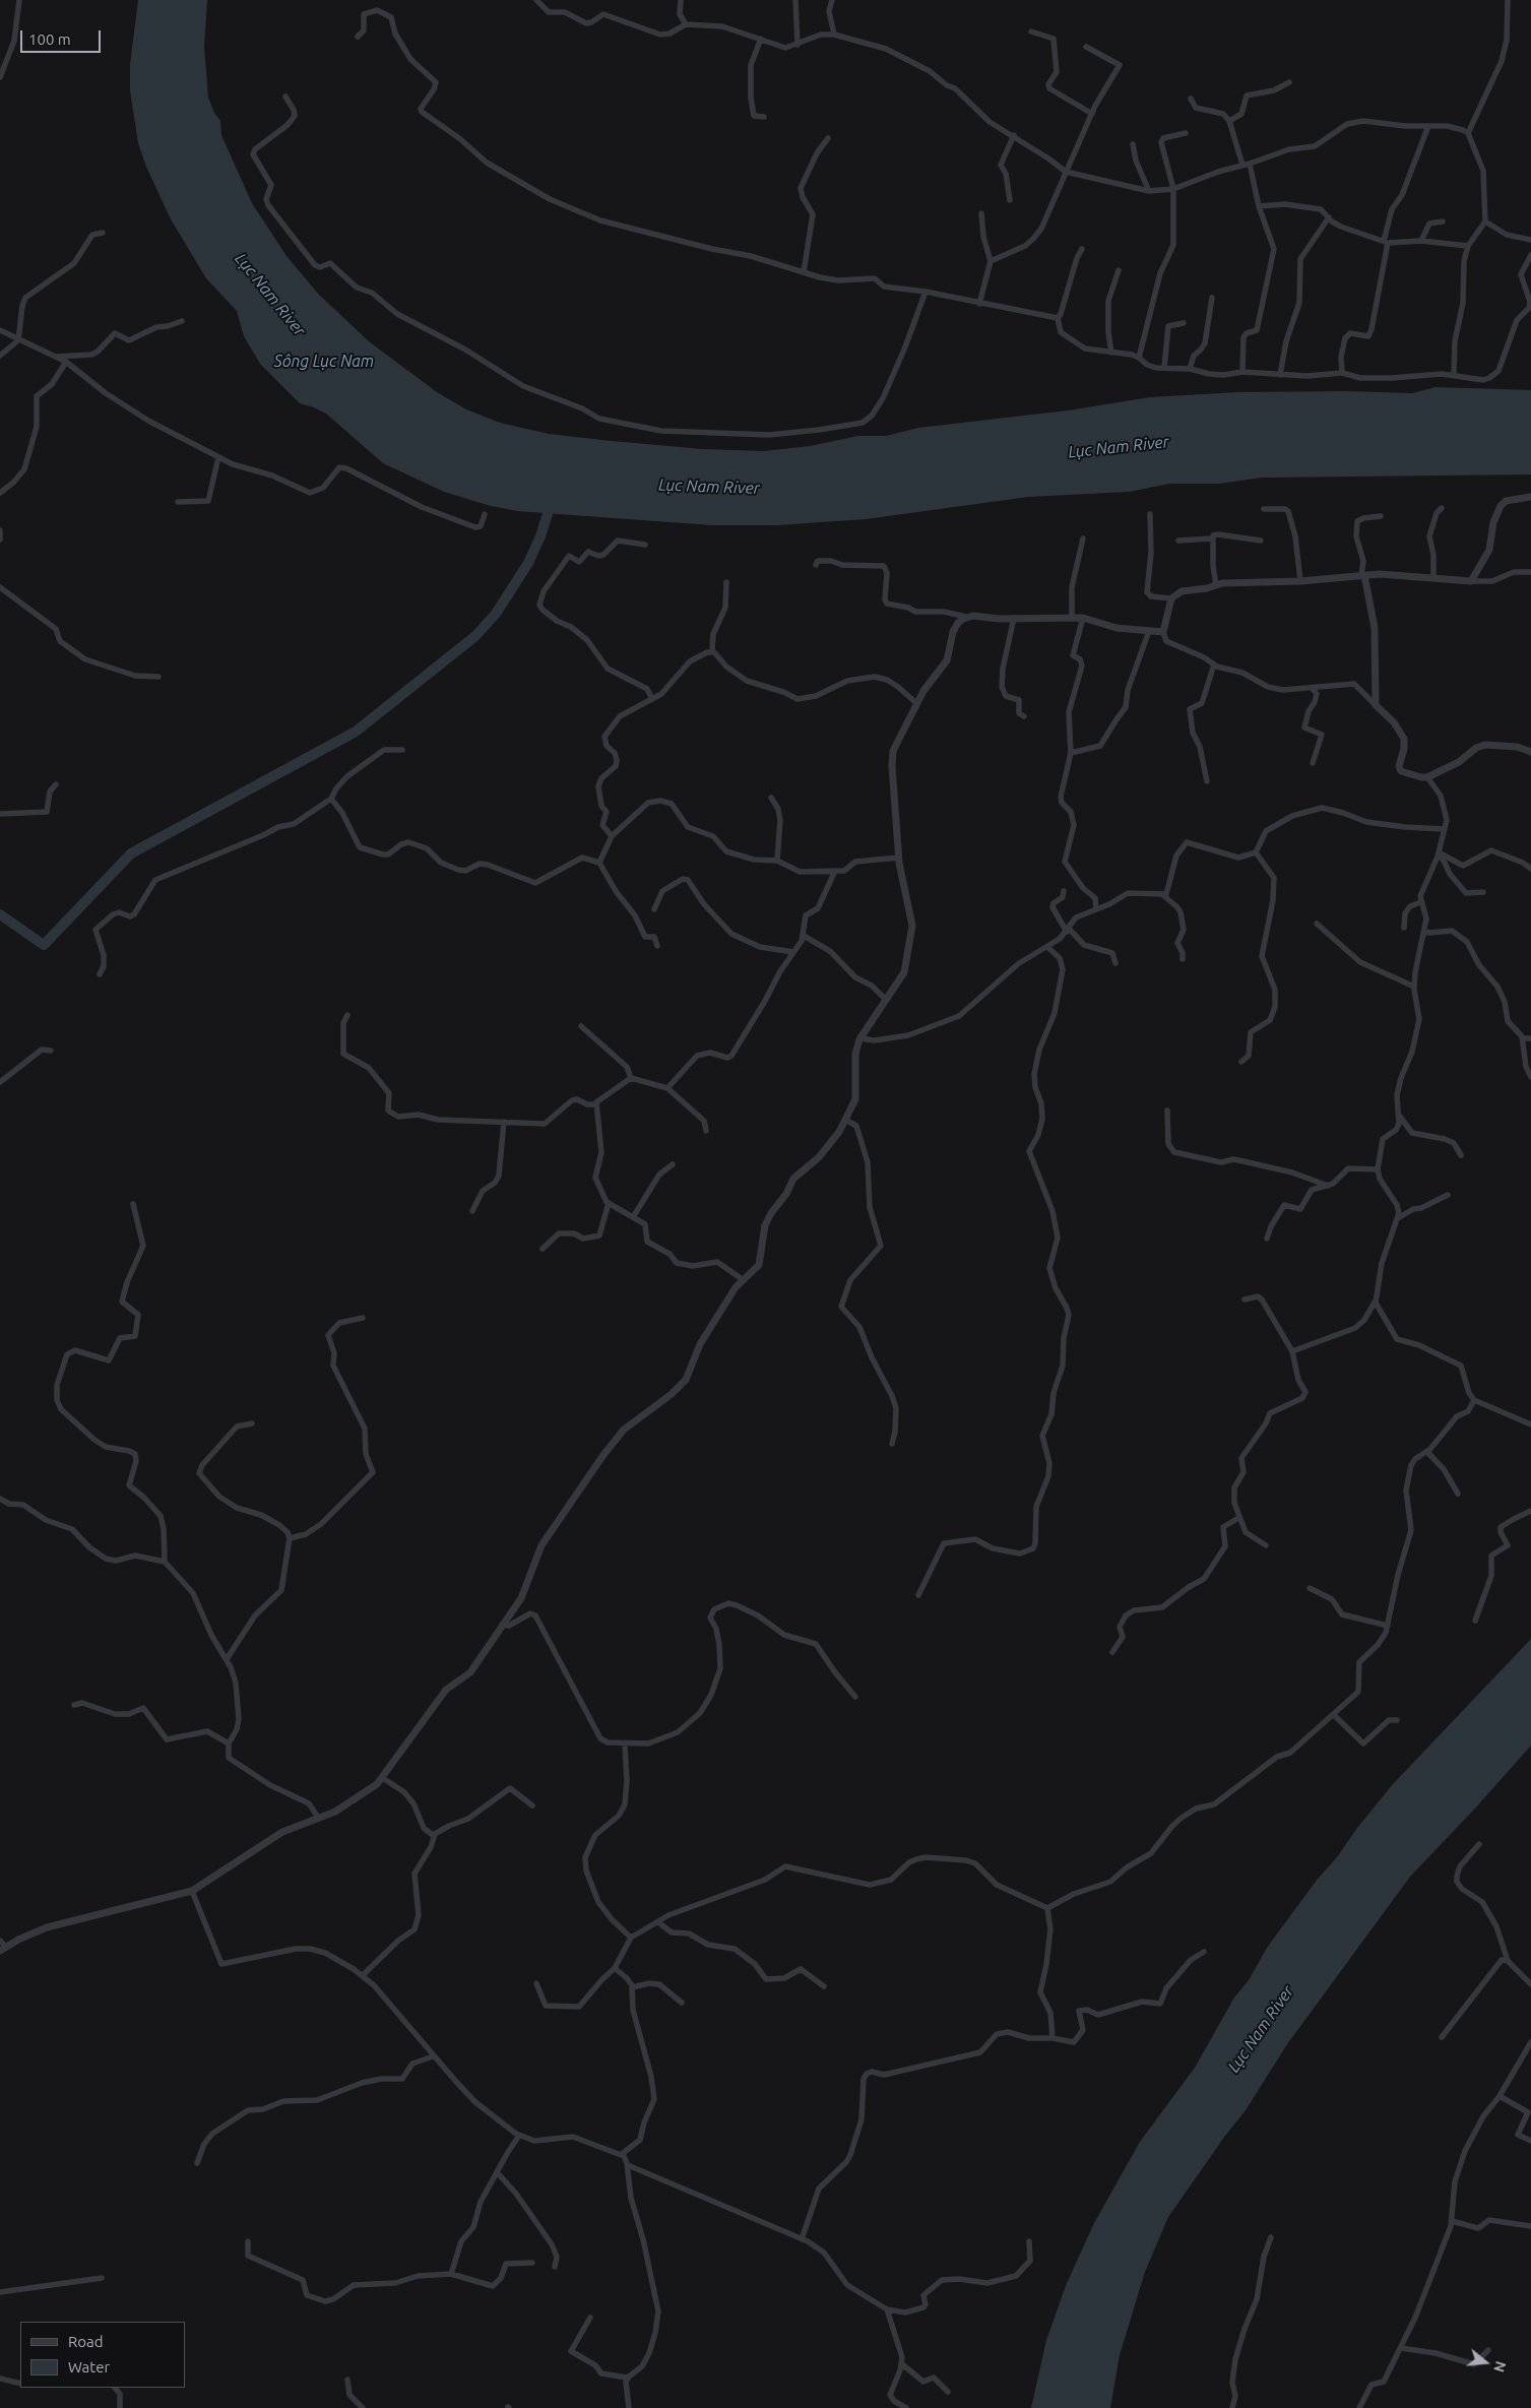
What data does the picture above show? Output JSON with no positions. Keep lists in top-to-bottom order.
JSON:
{
  "water": ["Lục Nam River", "Sông Lục Nam"],
  "legend": ["Road", "Water"],
  "scale_bar": "100 m",
  "north": "right"
}
